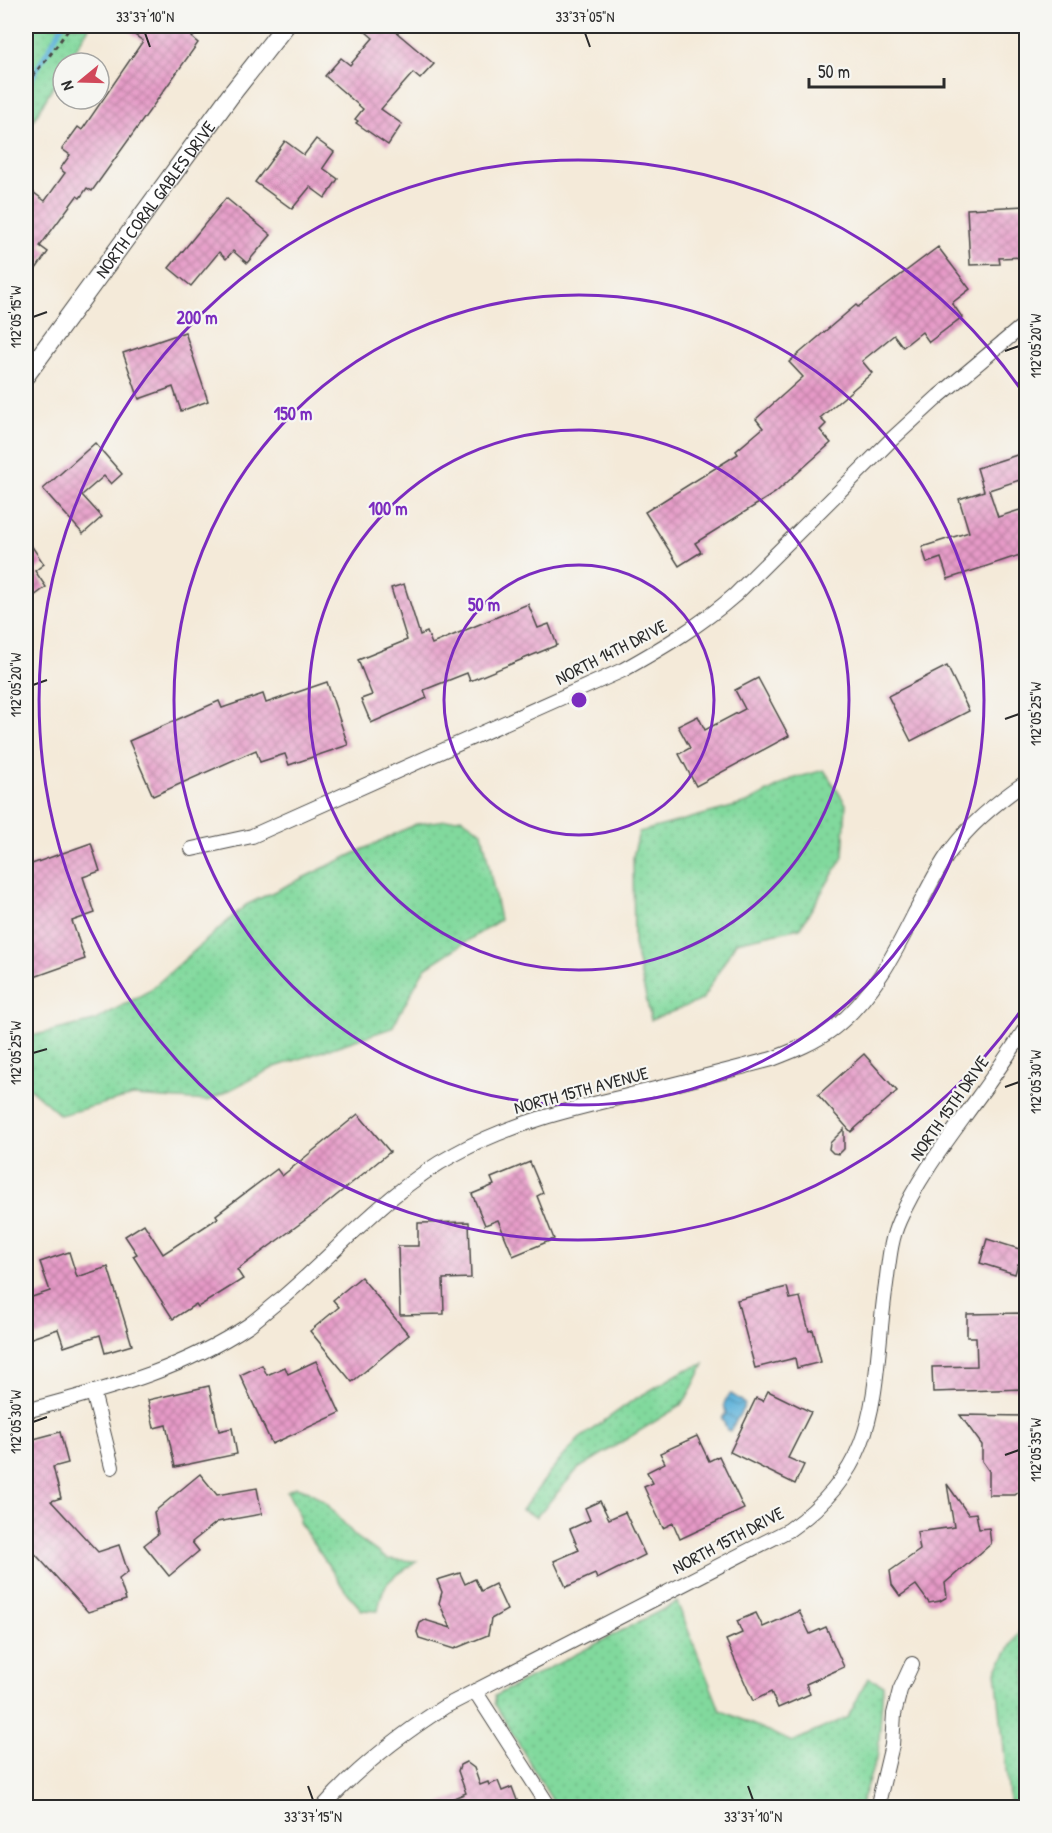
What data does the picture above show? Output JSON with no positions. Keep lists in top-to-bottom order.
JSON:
{
  "streets": {
    "street": [
      "NORTH CORAL GABLES DRIVE",
      "NORTH 14TH DRIVE",
      "NORTH 15TH AVENUE",
      "NORTH 15TH DRIVE"
    ]
  },
  "scale_bar": "50 m",
  "north": "left",
  "coordinates": [
    "33°37'10\"N",
    "33°37'05\"N",
    "112°05'15\"W",
    "112°05'20\"W",
    "112°05'25\"W",
    "112°05'30\"W",
    "112°05'35\"W",
    "33°37'15\"N"
  ],
  "rings": [
    "200 m",
    "150 m",
    "100 m",
    "50 m"
  ]
}
